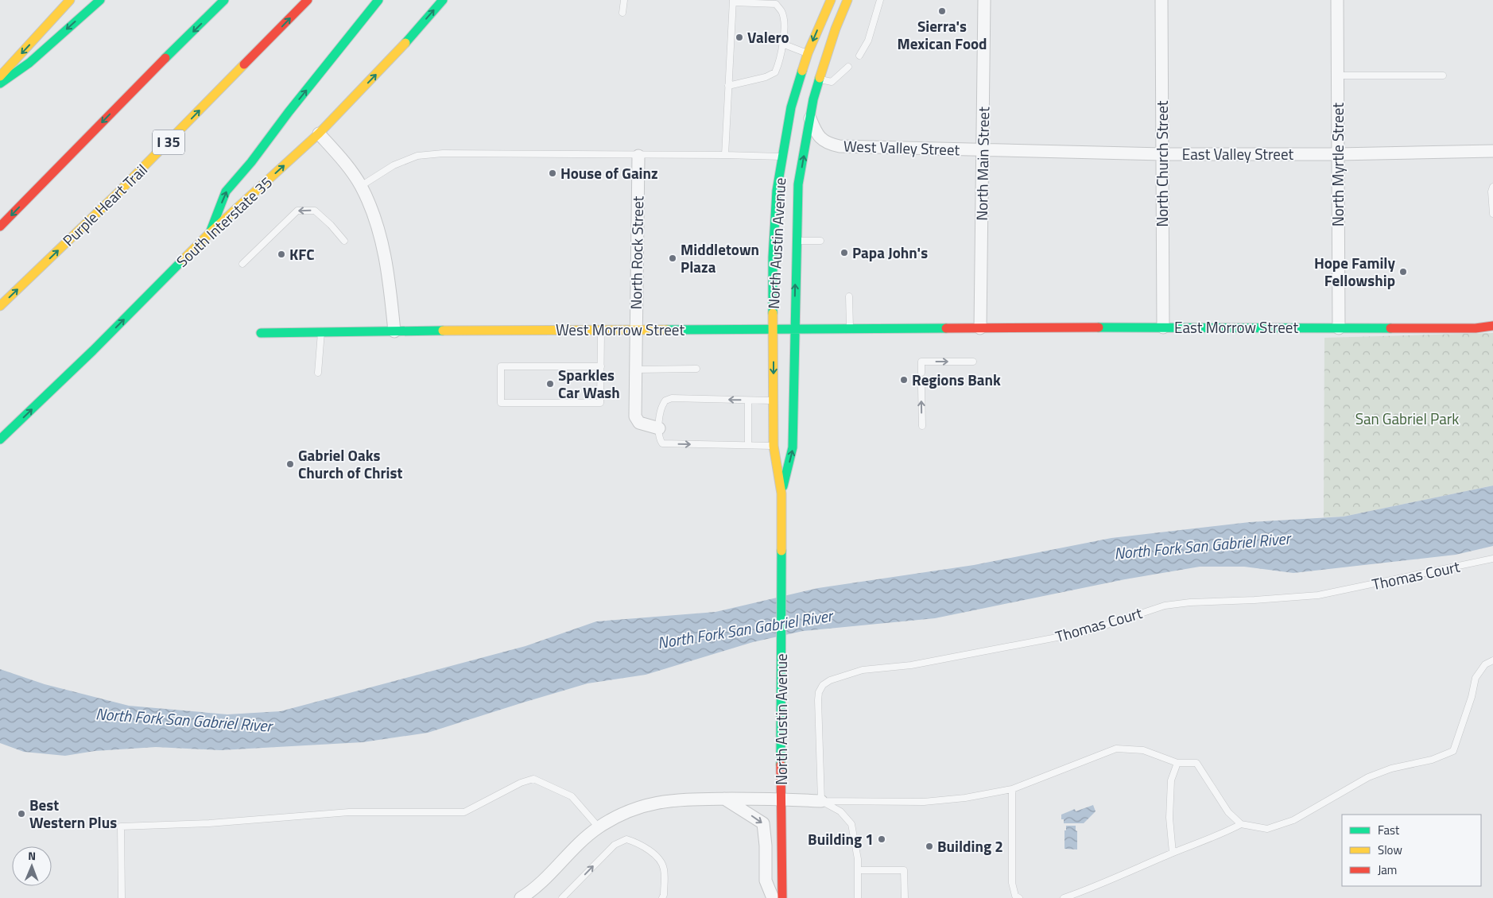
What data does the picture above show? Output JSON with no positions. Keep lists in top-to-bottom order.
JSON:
{
  "streets": {
    "main road": [
      "I 35",
      "Purple Heart Trail",
      "South Interstate 35",
      "North Austin Avenue",
      "East Morrow Street",
      "West Morrow Street"
    ],
    "street": [
      "West Valley Street",
      "East Valley Street",
      "North Main Street",
      "North Church Street",
      "North Myrtle Street",
      "North Rock Street"
    ],
    "lane": ["Thomas Court"]
  },
  "crossings": [
    ["West Valley Street", "East Valley Street"],
    ["West Valley Street", "North Main Street"],
    ["West Valley Street", "North Austin Avenue"],
    ["East Valley Street", "North Main Street"],
    ["East Valley Street", "North Church Street"],
    ["East Valley Street", "North Myrtle Street"],
    ["North Main Street", "East Morrow Street"],
    ["North Main Street", "West Morrow Street"],
    ["North Church Street", "East Morrow Street"],
    ["North Myrtle Street", "East Morrow Street"],
    ["North Austin Avenue", "West Morrow Street"],
    ["North Rock Street", "West Morrow Street"],
    ["East Morrow Street", "West Morrow Street"]
  ],
  "water": ["North Fork San Gabriel River"],
  "parks": ["San Gabriel Park"],
  "places": [
    "Sierra's Mexican Food",
    "Valero",
    "House of Gainz",
    "Papa John's",
    "KFC",
    "Middletown Plaza",
    "Hope Family Fellowship",
    "Regions Bank",
    "Sparkles Car Wash",
    "Gabriel Oaks Church of Christ",
    "Best Western Plus",
    "Building 1",
    "Building 2"
  ],
  "legend": ["Fast", "Slow", "Jam"],
  "north": "top"
}
